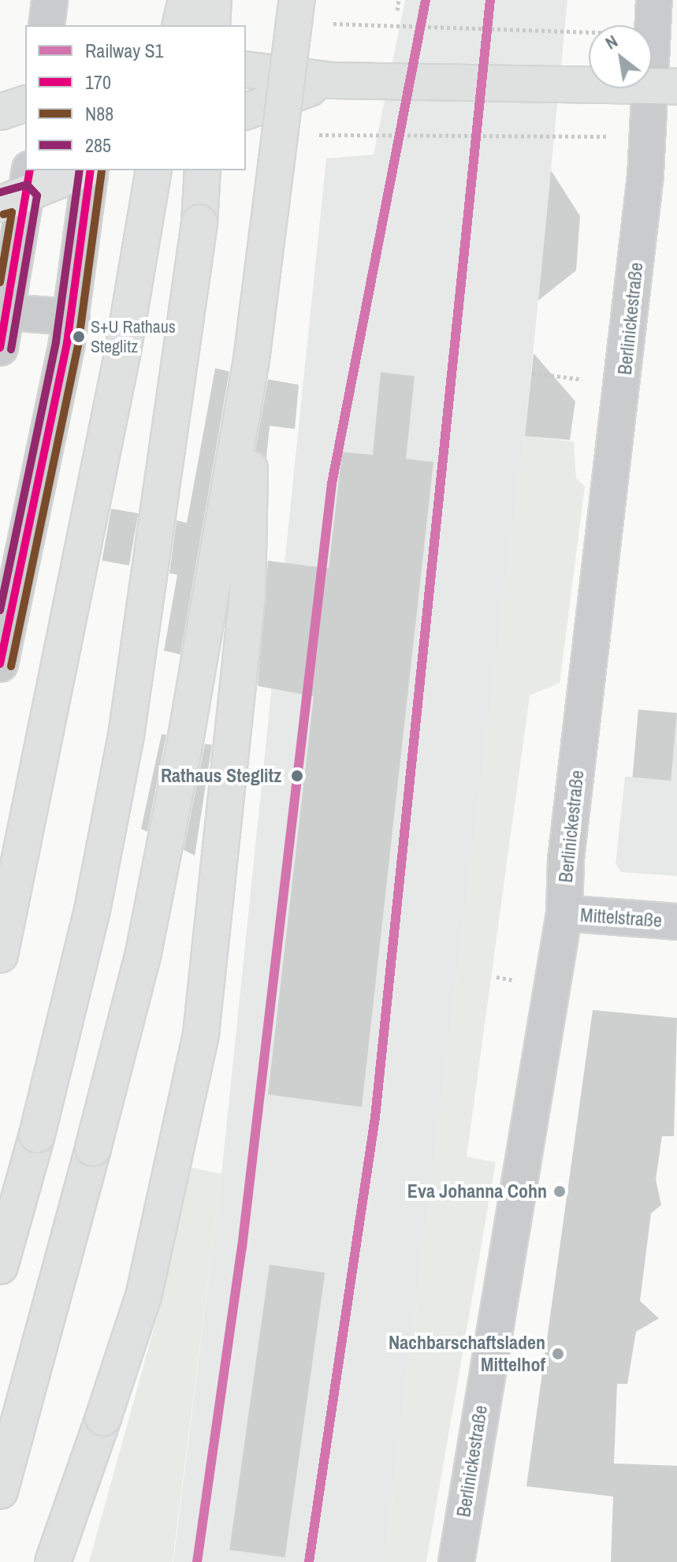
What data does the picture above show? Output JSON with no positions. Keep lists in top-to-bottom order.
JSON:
{
  "streets": {
    "street": ["Berlinickestraße", "Mittelstraße"]
  },
  "crossings": [
    ["Berlinickestraße", "Mittelstraße"]
  ],
  "places": [
    "S+U Rathaus Steglitz",
    "Rathaus Steglitz",
    "Eva Johanna Cohn",
    "Nachbarschaftsladen Mittelhof"
  ],
  "lines": [
    "rail line S1",
    "transit line 170",
    "transit line N88",
    "transit line 285"
  ],
  "legend": [
    "Railway S1",
    "170",
    "N88",
    "285"
  ],
  "north": "top left"
}
